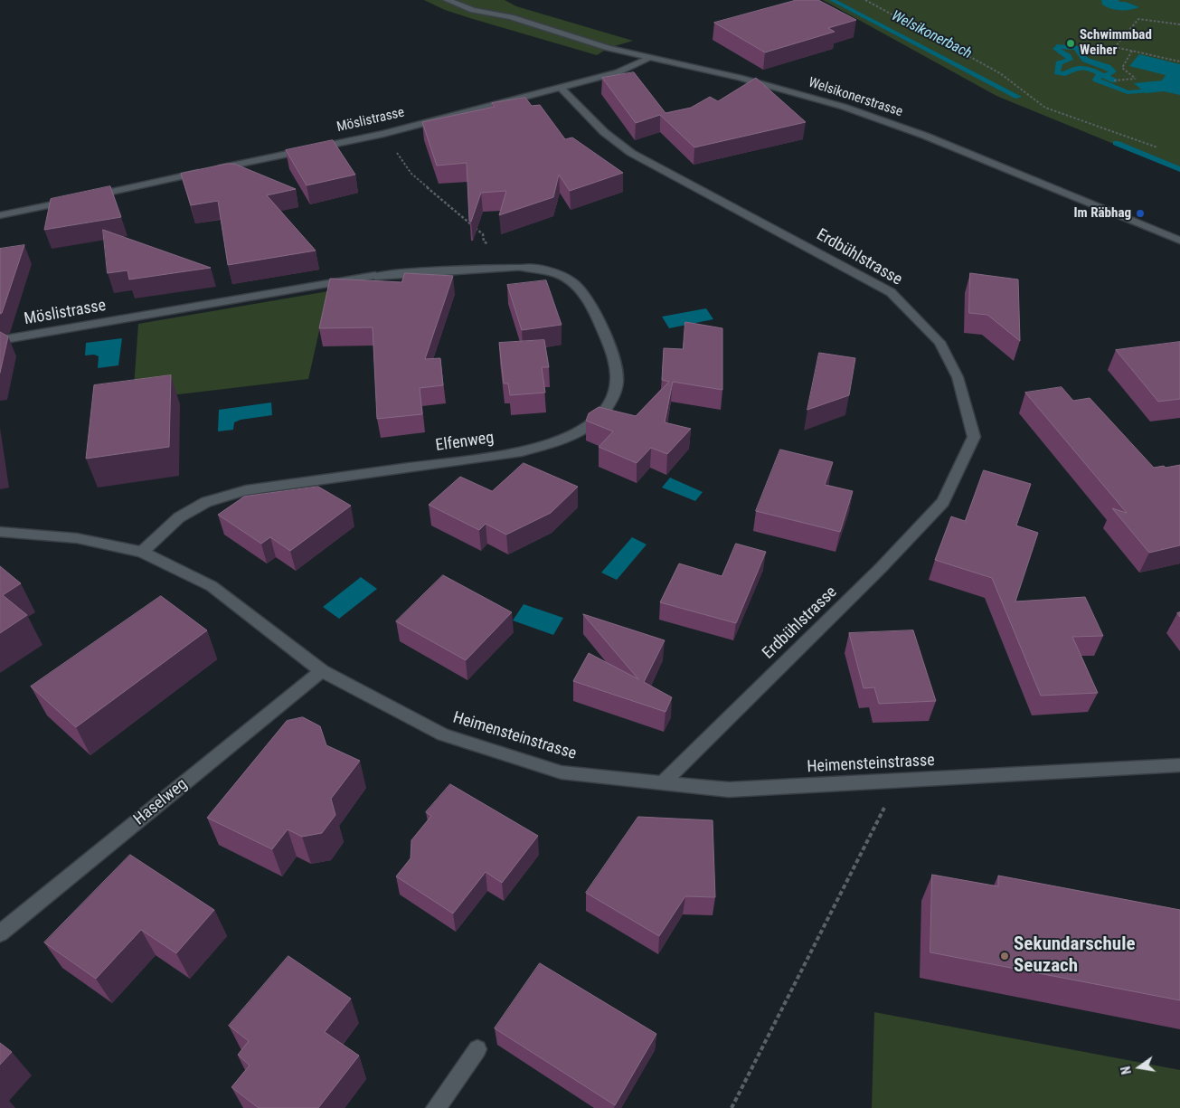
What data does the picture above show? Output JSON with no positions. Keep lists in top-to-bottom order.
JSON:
{
  "streets": {
    "street": [
      "Welsikonerstrasse",
      "Möslistrasse",
      "Erdbühlstrasse",
      "Elfenweg",
      "Heimensteinstrasse",
      "Haselweg"
    ]
  },
  "crossings": [
    ["Möslistrasse", "Erdbühlstrasse"],
    ["Möslistrasse", "Elfenweg"],
    ["Erdbühlstrasse", "Heimensteinstrasse"],
    ["Elfenweg", "Heimensteinstrasse"],
    ["Heimensteinstrasse", "Haselweg"]
  ],
  "water": ["Welsikonerbach"],
  "places": ["Schwimmbad Weiher", "Im Räbhag", "Sekundarschule Seuzach"],
  "north": "left"
}
